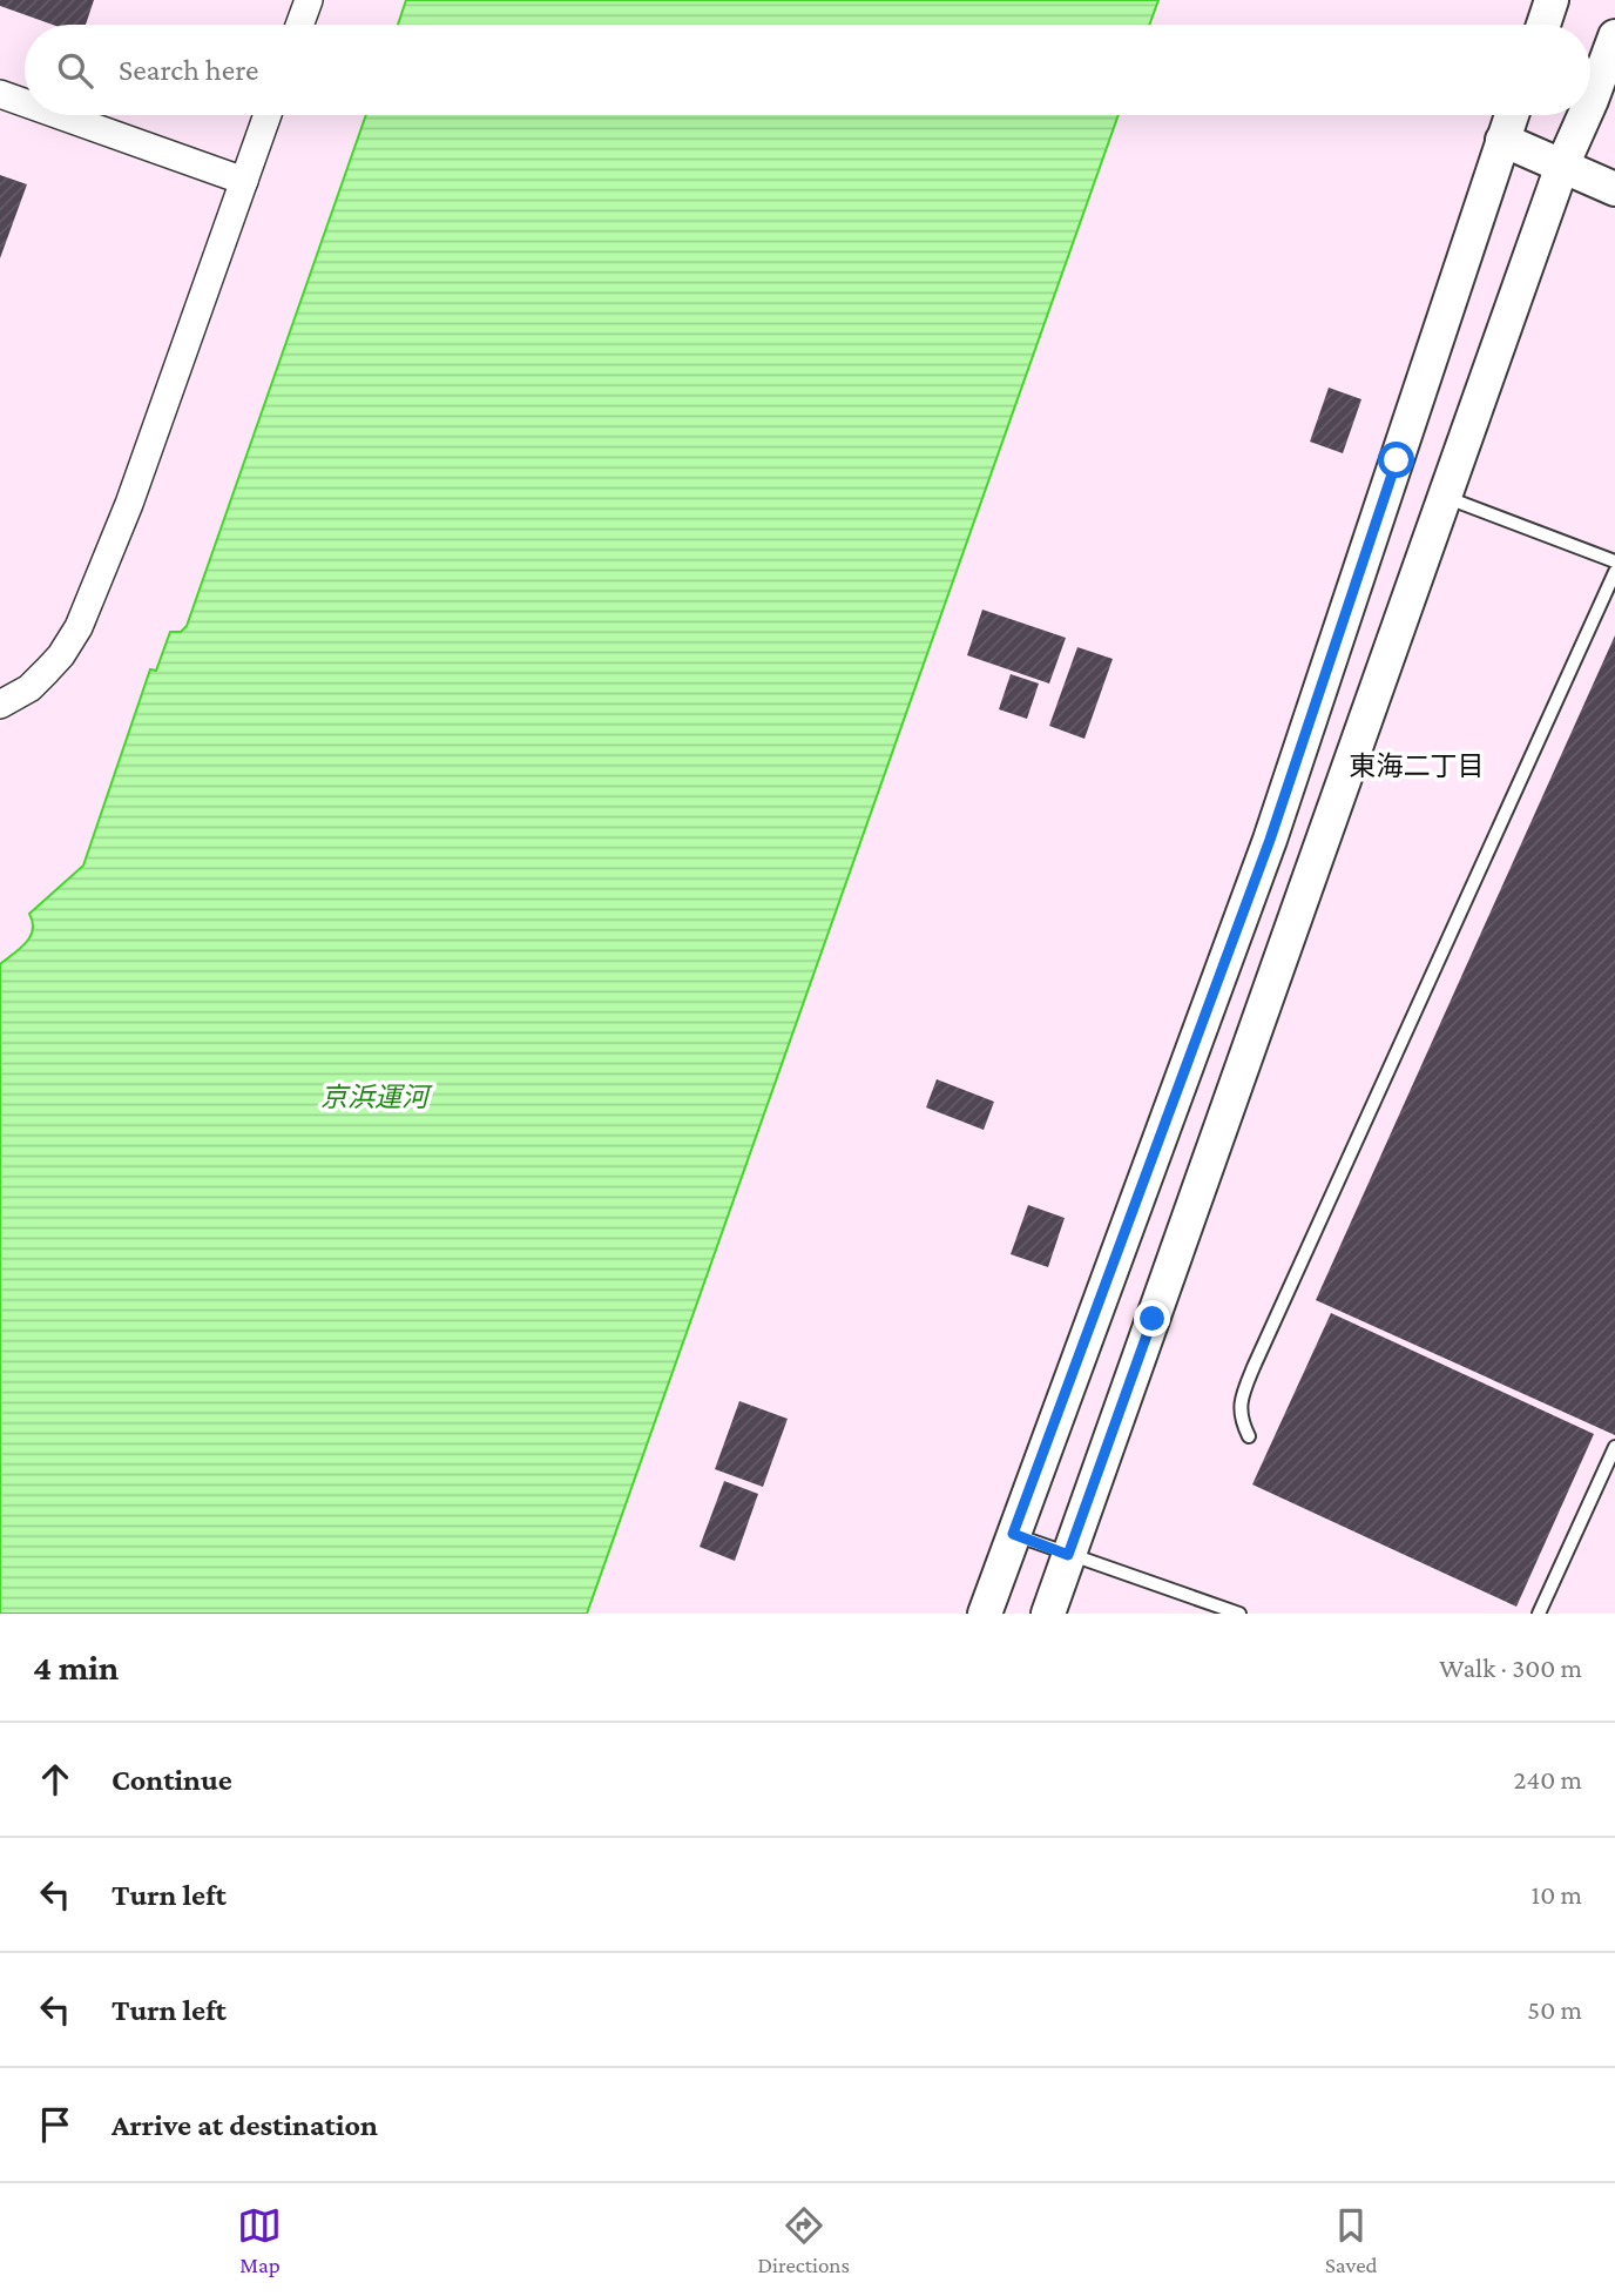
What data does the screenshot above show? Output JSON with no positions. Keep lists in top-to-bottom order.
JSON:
{
  "districts": ["東海二丁目"],
  "water": ["京浜運河"],
  "page": {
    "search": "Search here",
    "heading": ["4 min", "Walk · 300 m"],
    "list": [
      ["Continue", "240 m"],
      ["Turn left", "10 m"],
      ["Turn left", "50 m"],
      "Arrive at destination"
    ],
    "nav": ["Map", "Directions", "Saved"]
  }
}
